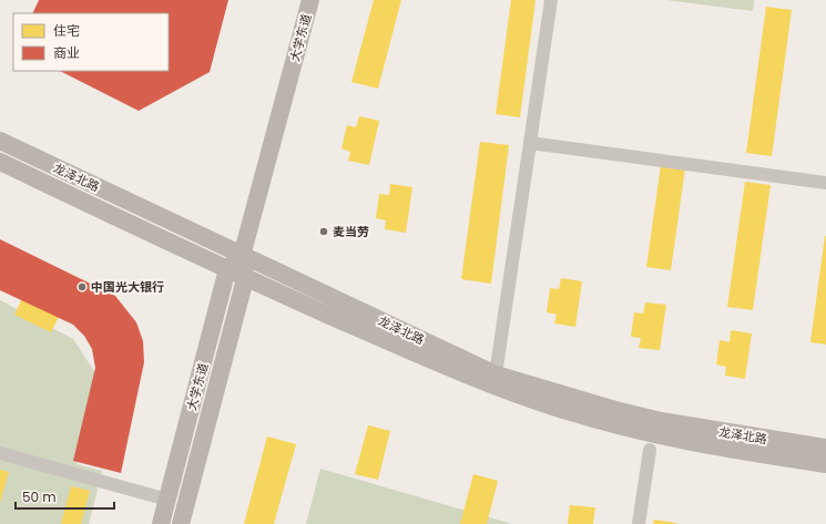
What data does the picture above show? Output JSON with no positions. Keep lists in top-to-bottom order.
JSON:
{
  "streets": {
    "main road": ["大学东道", "龙泽北路"]
  },
  "crossings": [
    ["大学东道", "龙泽北路"]
  ],
  "places": ["麦当劳", "中国光大银行"],
  "legend": ["住宅", "商业"],
  "scale_bar": "50 m"
}
